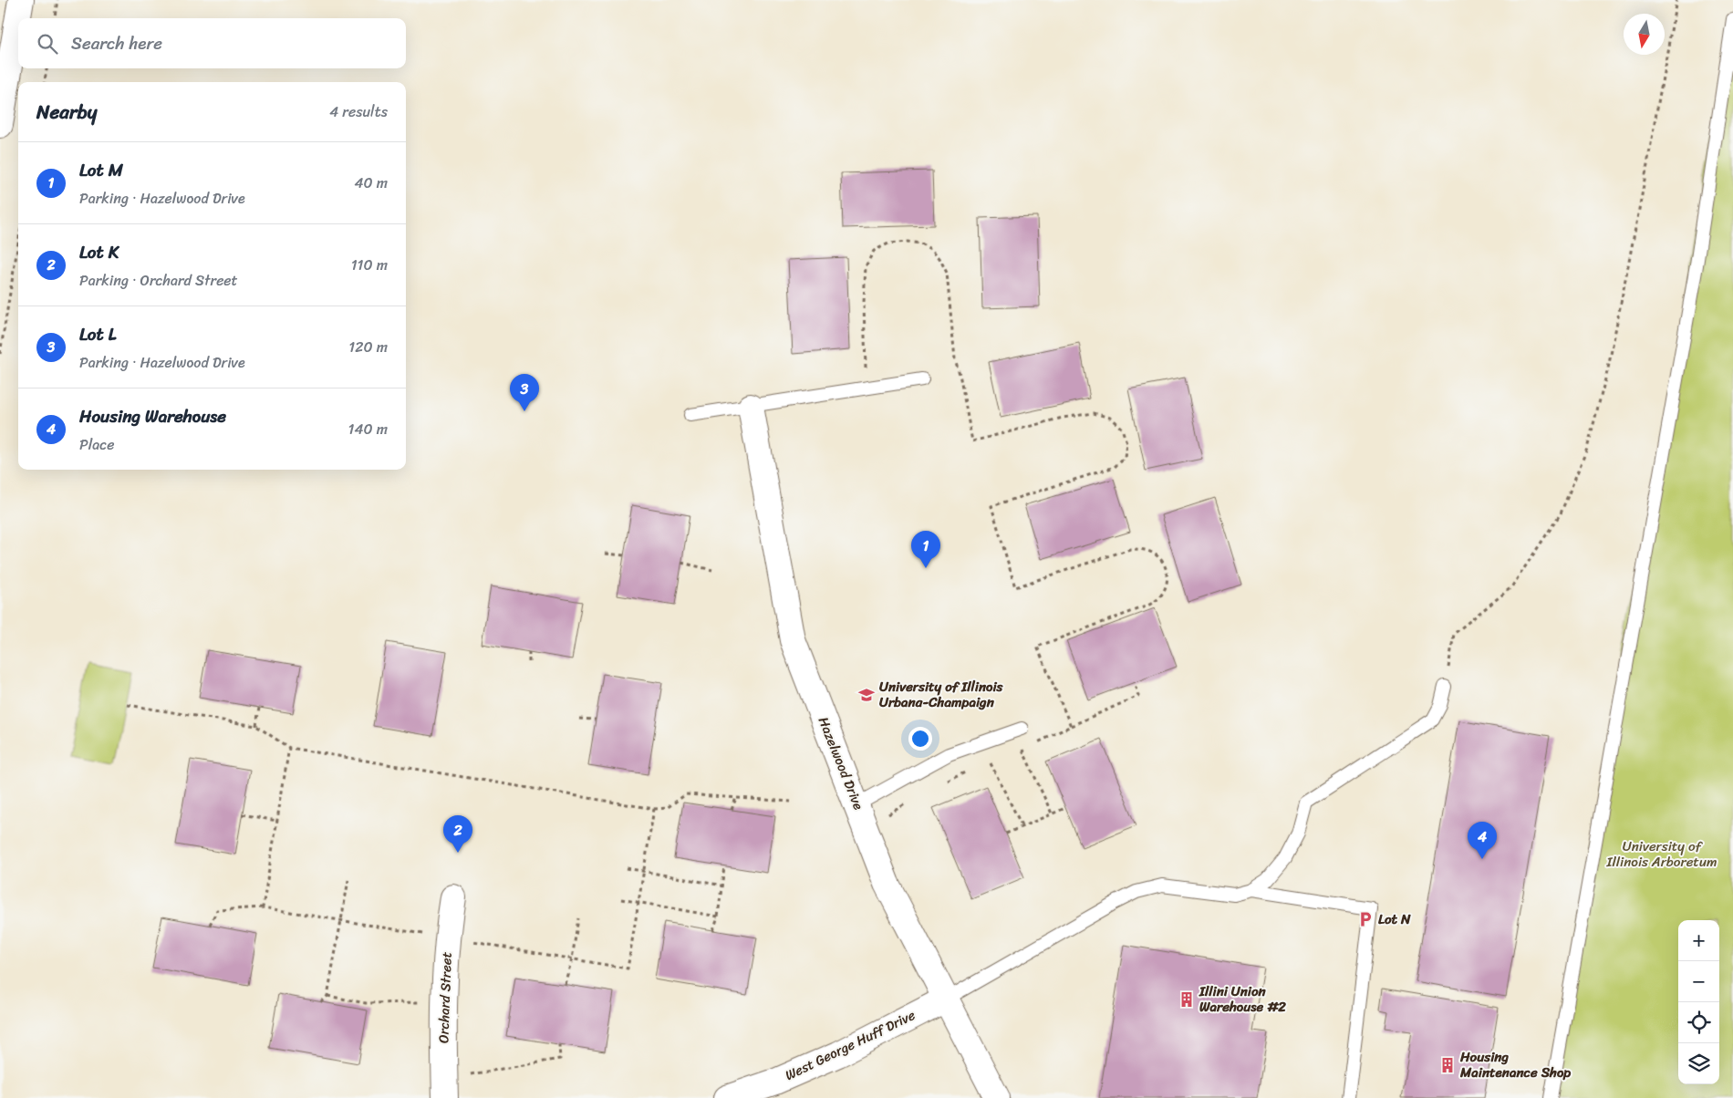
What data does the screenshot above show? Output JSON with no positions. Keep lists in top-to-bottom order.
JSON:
{
  "streets": {
    "street": ["Hazelwood Drive", "Orchard Street", "West George Huff Drive"]
  },
  "crossings": [
    ["Hazelwood Drive", "West George Huff Drive"]
  ],
  "parks": ["University of Illinois Arboretum"],
  "places": {
    "school or university": ["University of Illinois Urbana-Champaign"],
    "parking": ["Lot N"],
    "building": ["Illini Union Warehouse #2", "Housing Maintenance Shop"]
  },
  "north": "bottom",
  "page": {
    "search": "Search here",
    "heading": ["Nearby", "4 results"],
    "list": [
      {
        "mark": "1",
        "name": "Lot M",
        "note": "Parking · Hazelwood Drive",
        "value": "40 m"
      },
      {
        "mark": "2",
        "name": "Lot K",
        "note": "Parking · Orchard Street",
        "value": "110 m"
      },
      {
        "mark": "3",
        "name": "Lot L",
        "note": "Parking · Hazelwood Drive",
        "value": "120 m"
      },
      {
        "mark": "4",
        "name": "Housing Warehouse",
        "note": "Place",
        "value": "140 m"
      }
    ],
    "pins": [
      "3",
      "1",
      "2",
      "4"
    ],
    "map_buttons": ["+", "−"]
  }
}
